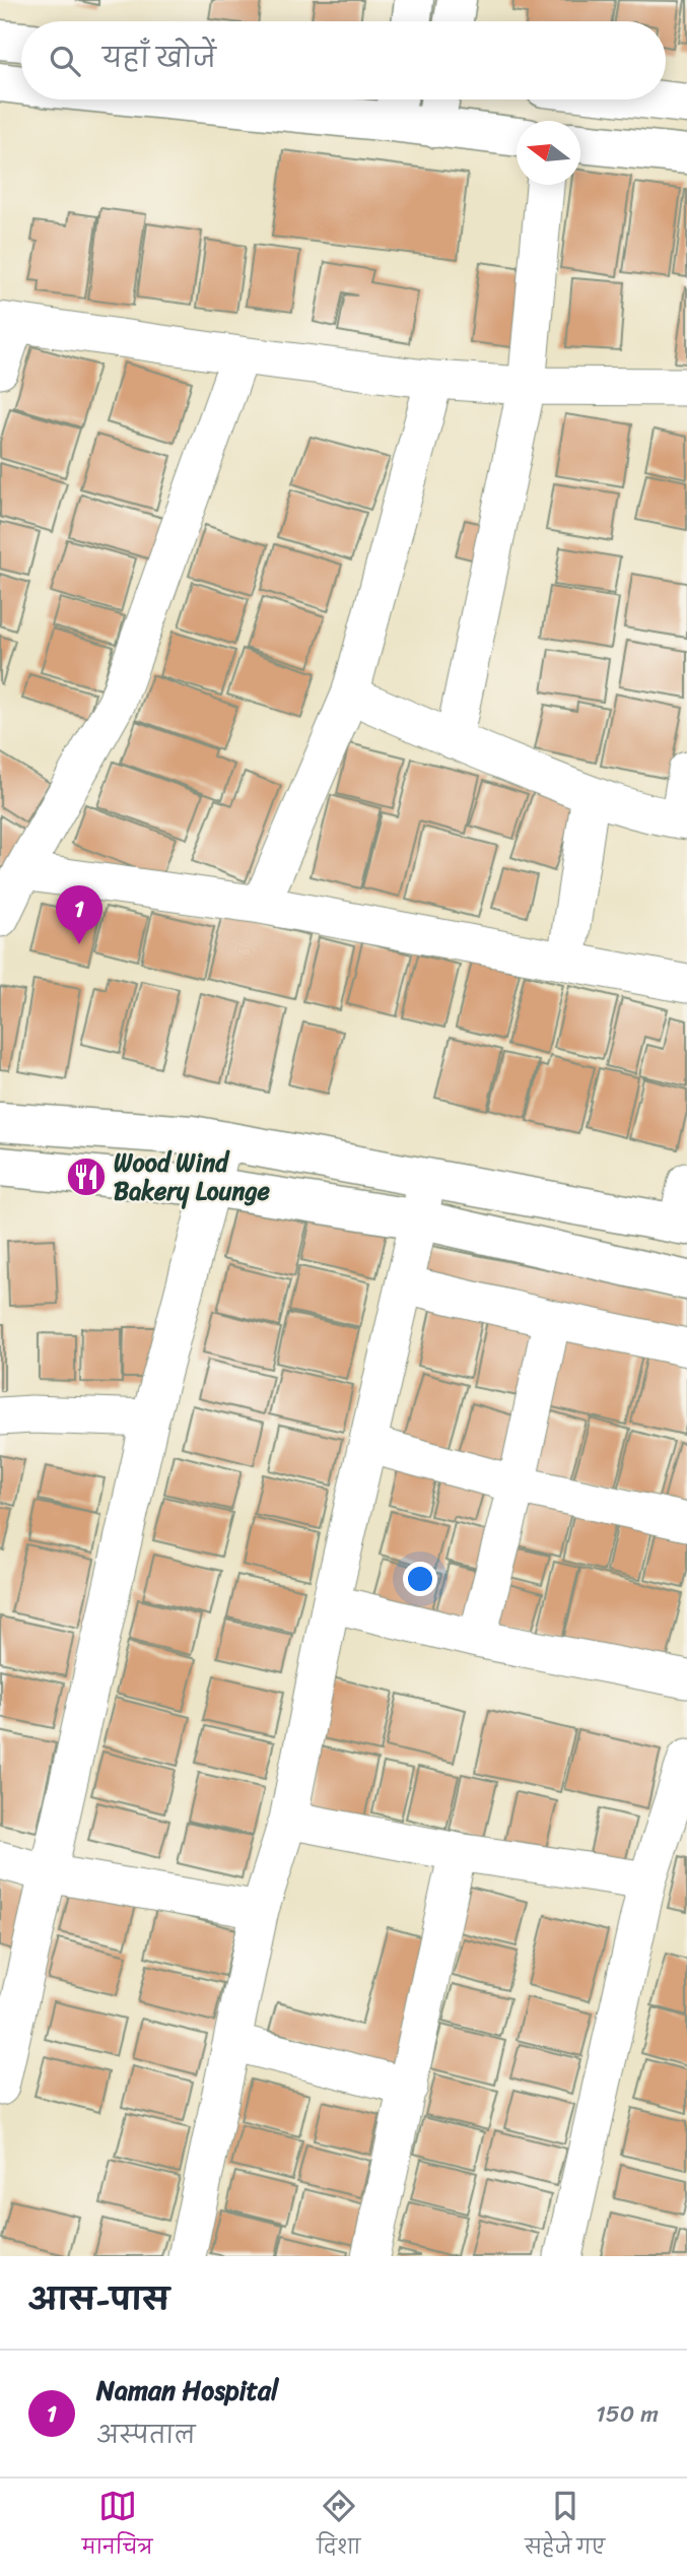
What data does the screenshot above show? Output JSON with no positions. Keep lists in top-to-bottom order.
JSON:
{
  "places": {
    "restaurant": ["Wood Wind Bakery Lounge"]
  },
  "north": "left",
  "page": {
    "search": "यहाँ खोजें",
    "pins": "1",
    "heading": "आस-पास",
    "list": [
      {
        "mark": "1",
        "name": "Naman Hospital",
        "note": "अस्पताल",
        "value": "150 m"
      }
    ],
    "nav": ["मानचित्र", "दिशा", "सहेजे गए"]
  }
}
